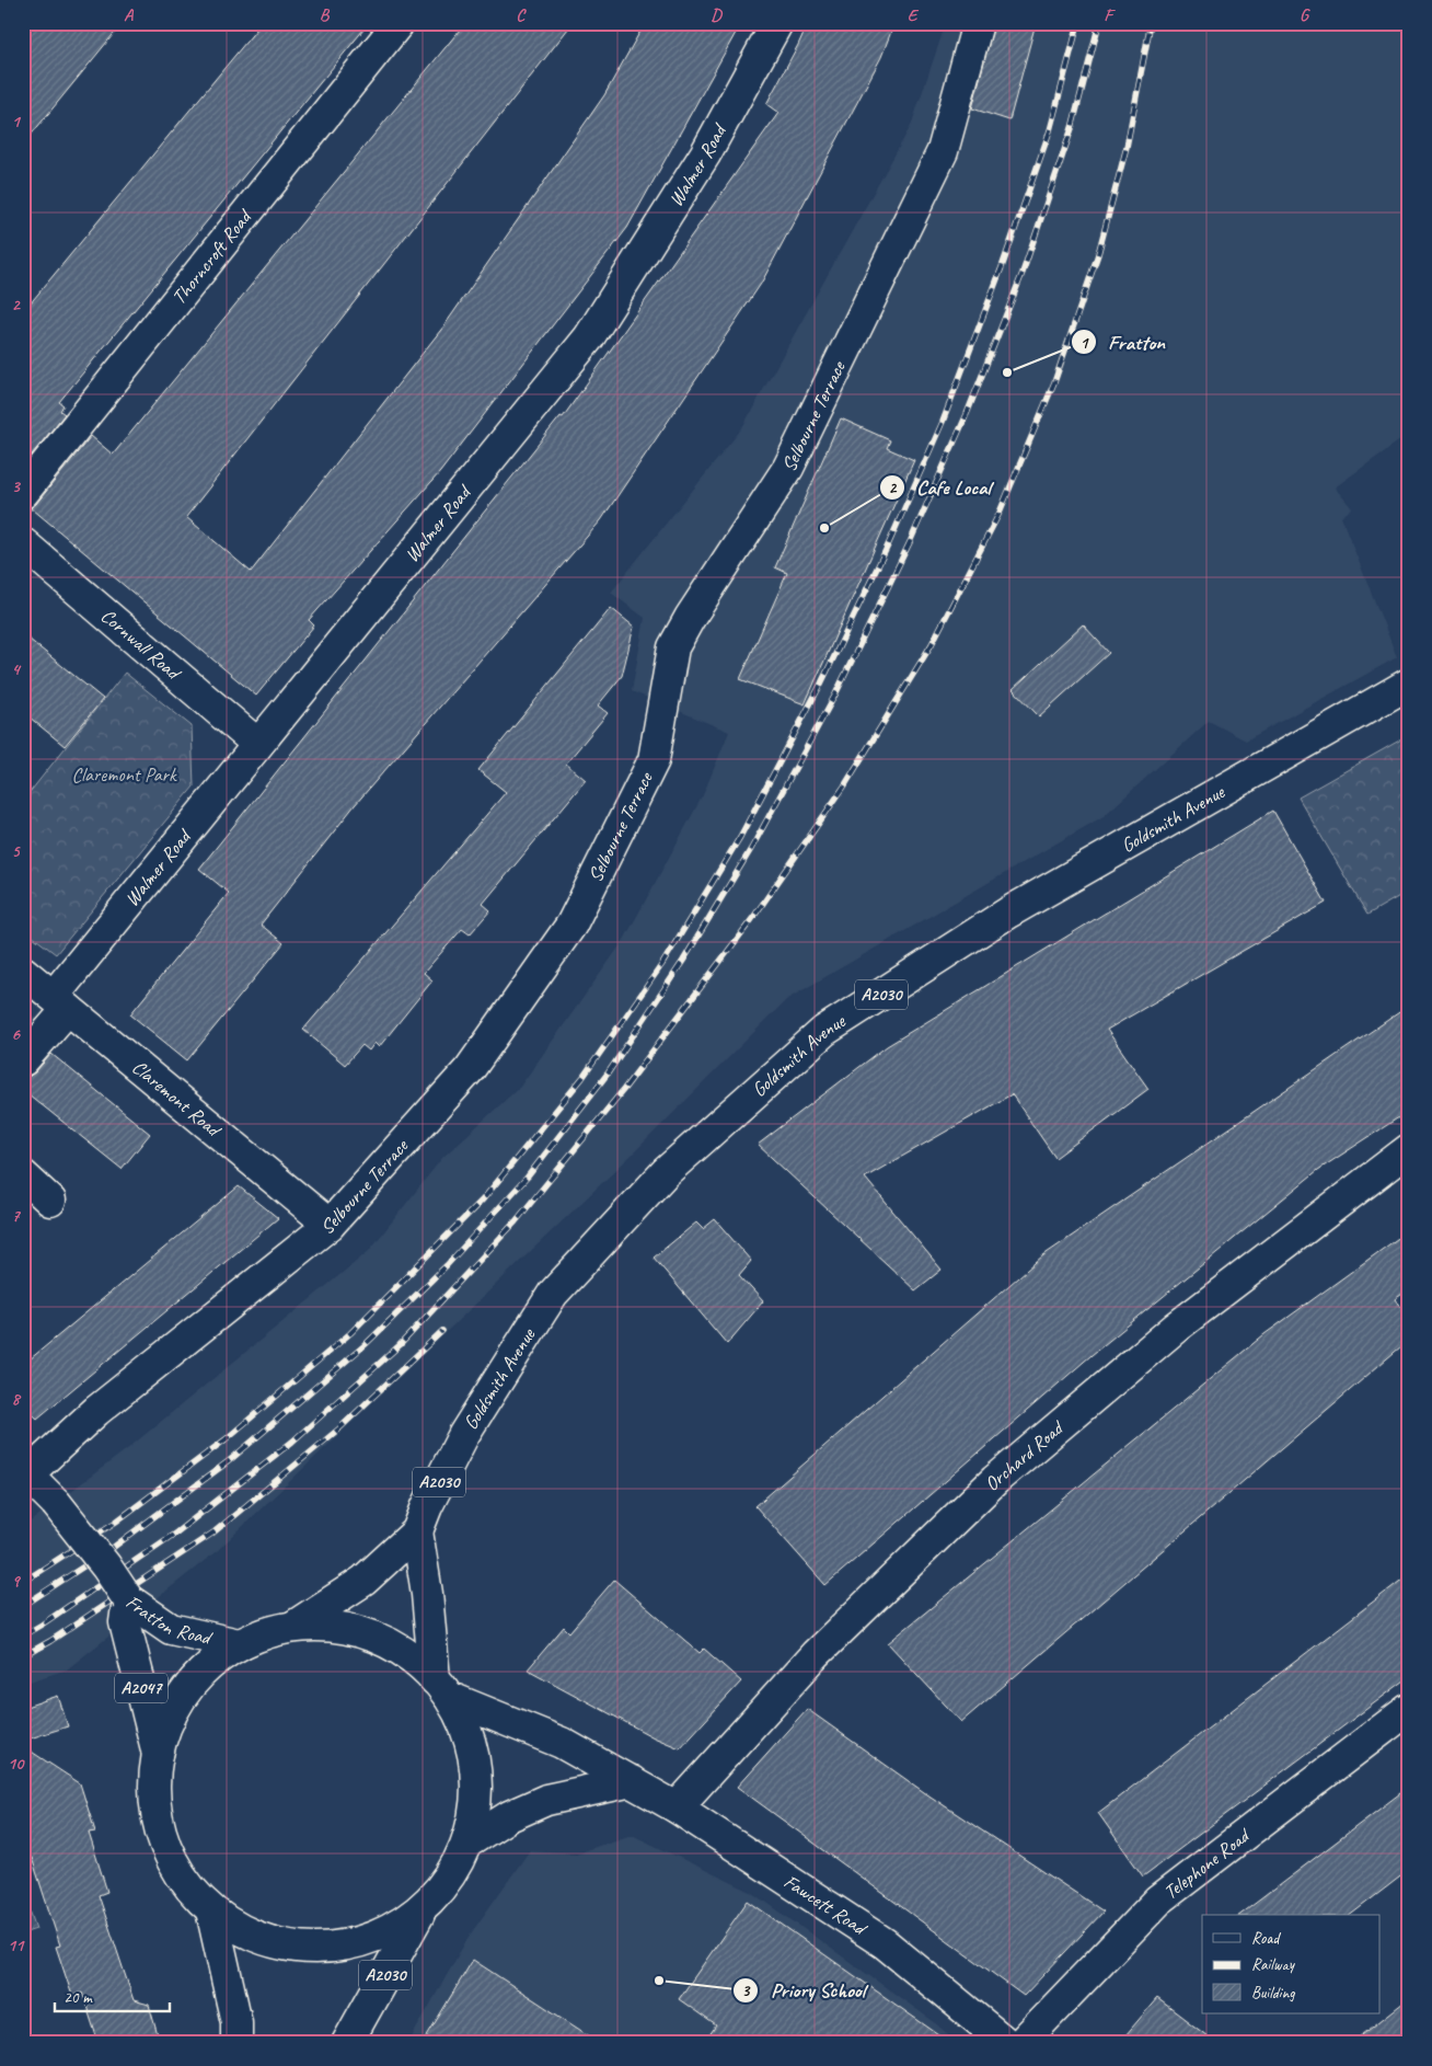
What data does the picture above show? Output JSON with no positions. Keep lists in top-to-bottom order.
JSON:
{
  "streets": {
    "street": [
      "Walmer Road",
      "Thorncroft Road",
      "Selbourne Terrace",
      "Cornwall Road",
      "Goldsmith Avenue",
      "A2030",
      "Claremont Road",
      "Orchard Road",
      "Fratton Road",
      "A2047",
      "Telephone Road",
      "Fawcett Road"
    ]
  },
  "crossings": [
    ["Walmer Road", "Cornwall Road"],
    ["Walmer Road", "Claremont Road"],
    ["Selbourne Terrace", "Claremont Road"],
    ["Selbourne Terrace", "A2047"],
    ["Orchard Road", "Fawcett Road"],
    ["Fratton Road", "A2047"]
  ],
  "parks": ["Claremont Park"],
  "places": ["Fratton", "Cafe Local", "Priory School"],
  "legend": ["Road", "Railway", "Building"],
  "scale_bar": "20 m",
  "grid": {
    "columns": [
      "A",
      "B",
      "C",
      "D",
      "E",
      "F",
      "G"
    ],
    "rows": [
      "1",
      "2",
      "3",
      "4",
      "5",
      "6",
      "7",
      "8",
      "9",
      "10",
      "11"
    ]
  }
}
